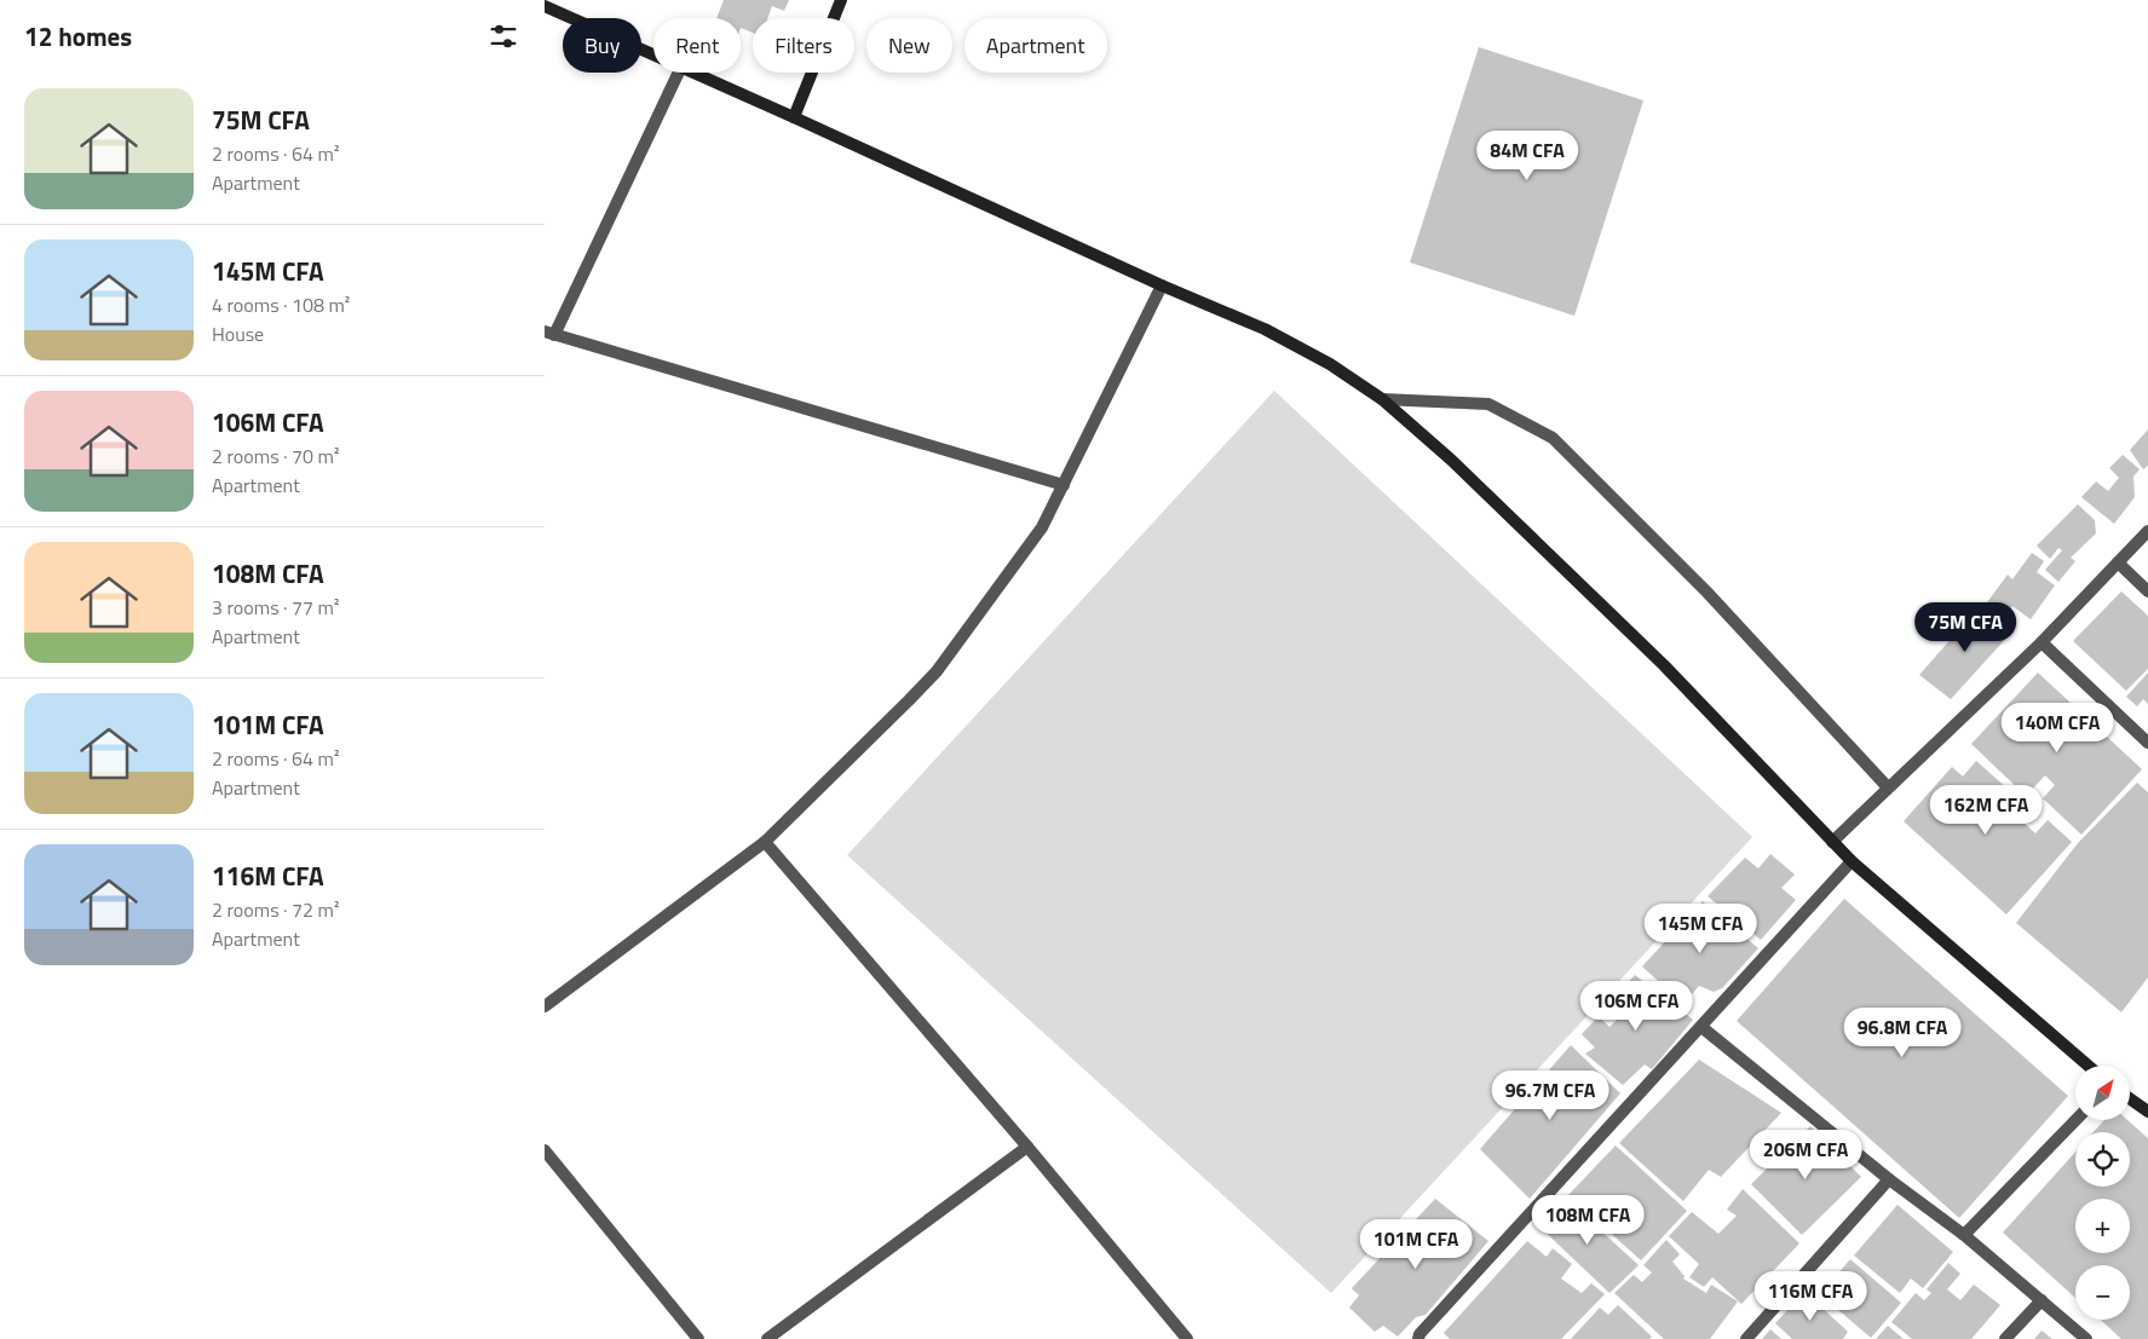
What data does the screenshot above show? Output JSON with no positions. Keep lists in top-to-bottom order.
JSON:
{
  "north": "top right",
  "page": {
    "heading": "12 homes",
    "chip": [
      "Buy",
      "Rent",
      "Filters",
      "New",
      "Apartment"
    ],
    "list": [
      {
        "name": "75M CFA",
        "note": "2 rooms · 64 m² · Apartment"
      },
      {
        "name": "145M CFA",
        "note": "4 rooms · 108 m² · House"
      },
      {
        "name": "106M CFA",
        "note": "2 rooms · 70 m² · Apartment"
      },
      {
        "name": "108M CFA",
        "note": "3 rooms · 77 m² · Apartment"
      },
      {
        "name": "101M CFA",
        "note": "2 rooms · 64 m² · Apartment"
      },
      {
        "name": "116M CFA",
        "note": "2 rooms · 72 m² · Apartment"
      }
    ],
    "price": [
      "84M CFA",
      "75M CFA",
      "140M CFA",
      "162M CFA",
      "145M CFA",
      "106M CFA",
      "96.8M CFA",
      "96.7M CFA",
      "206M CFA",
      "108M CFA",
      "101M CFA",
      "116M CFA"
    ],
    "map_buttons": ["+", "−"]
  }
}
